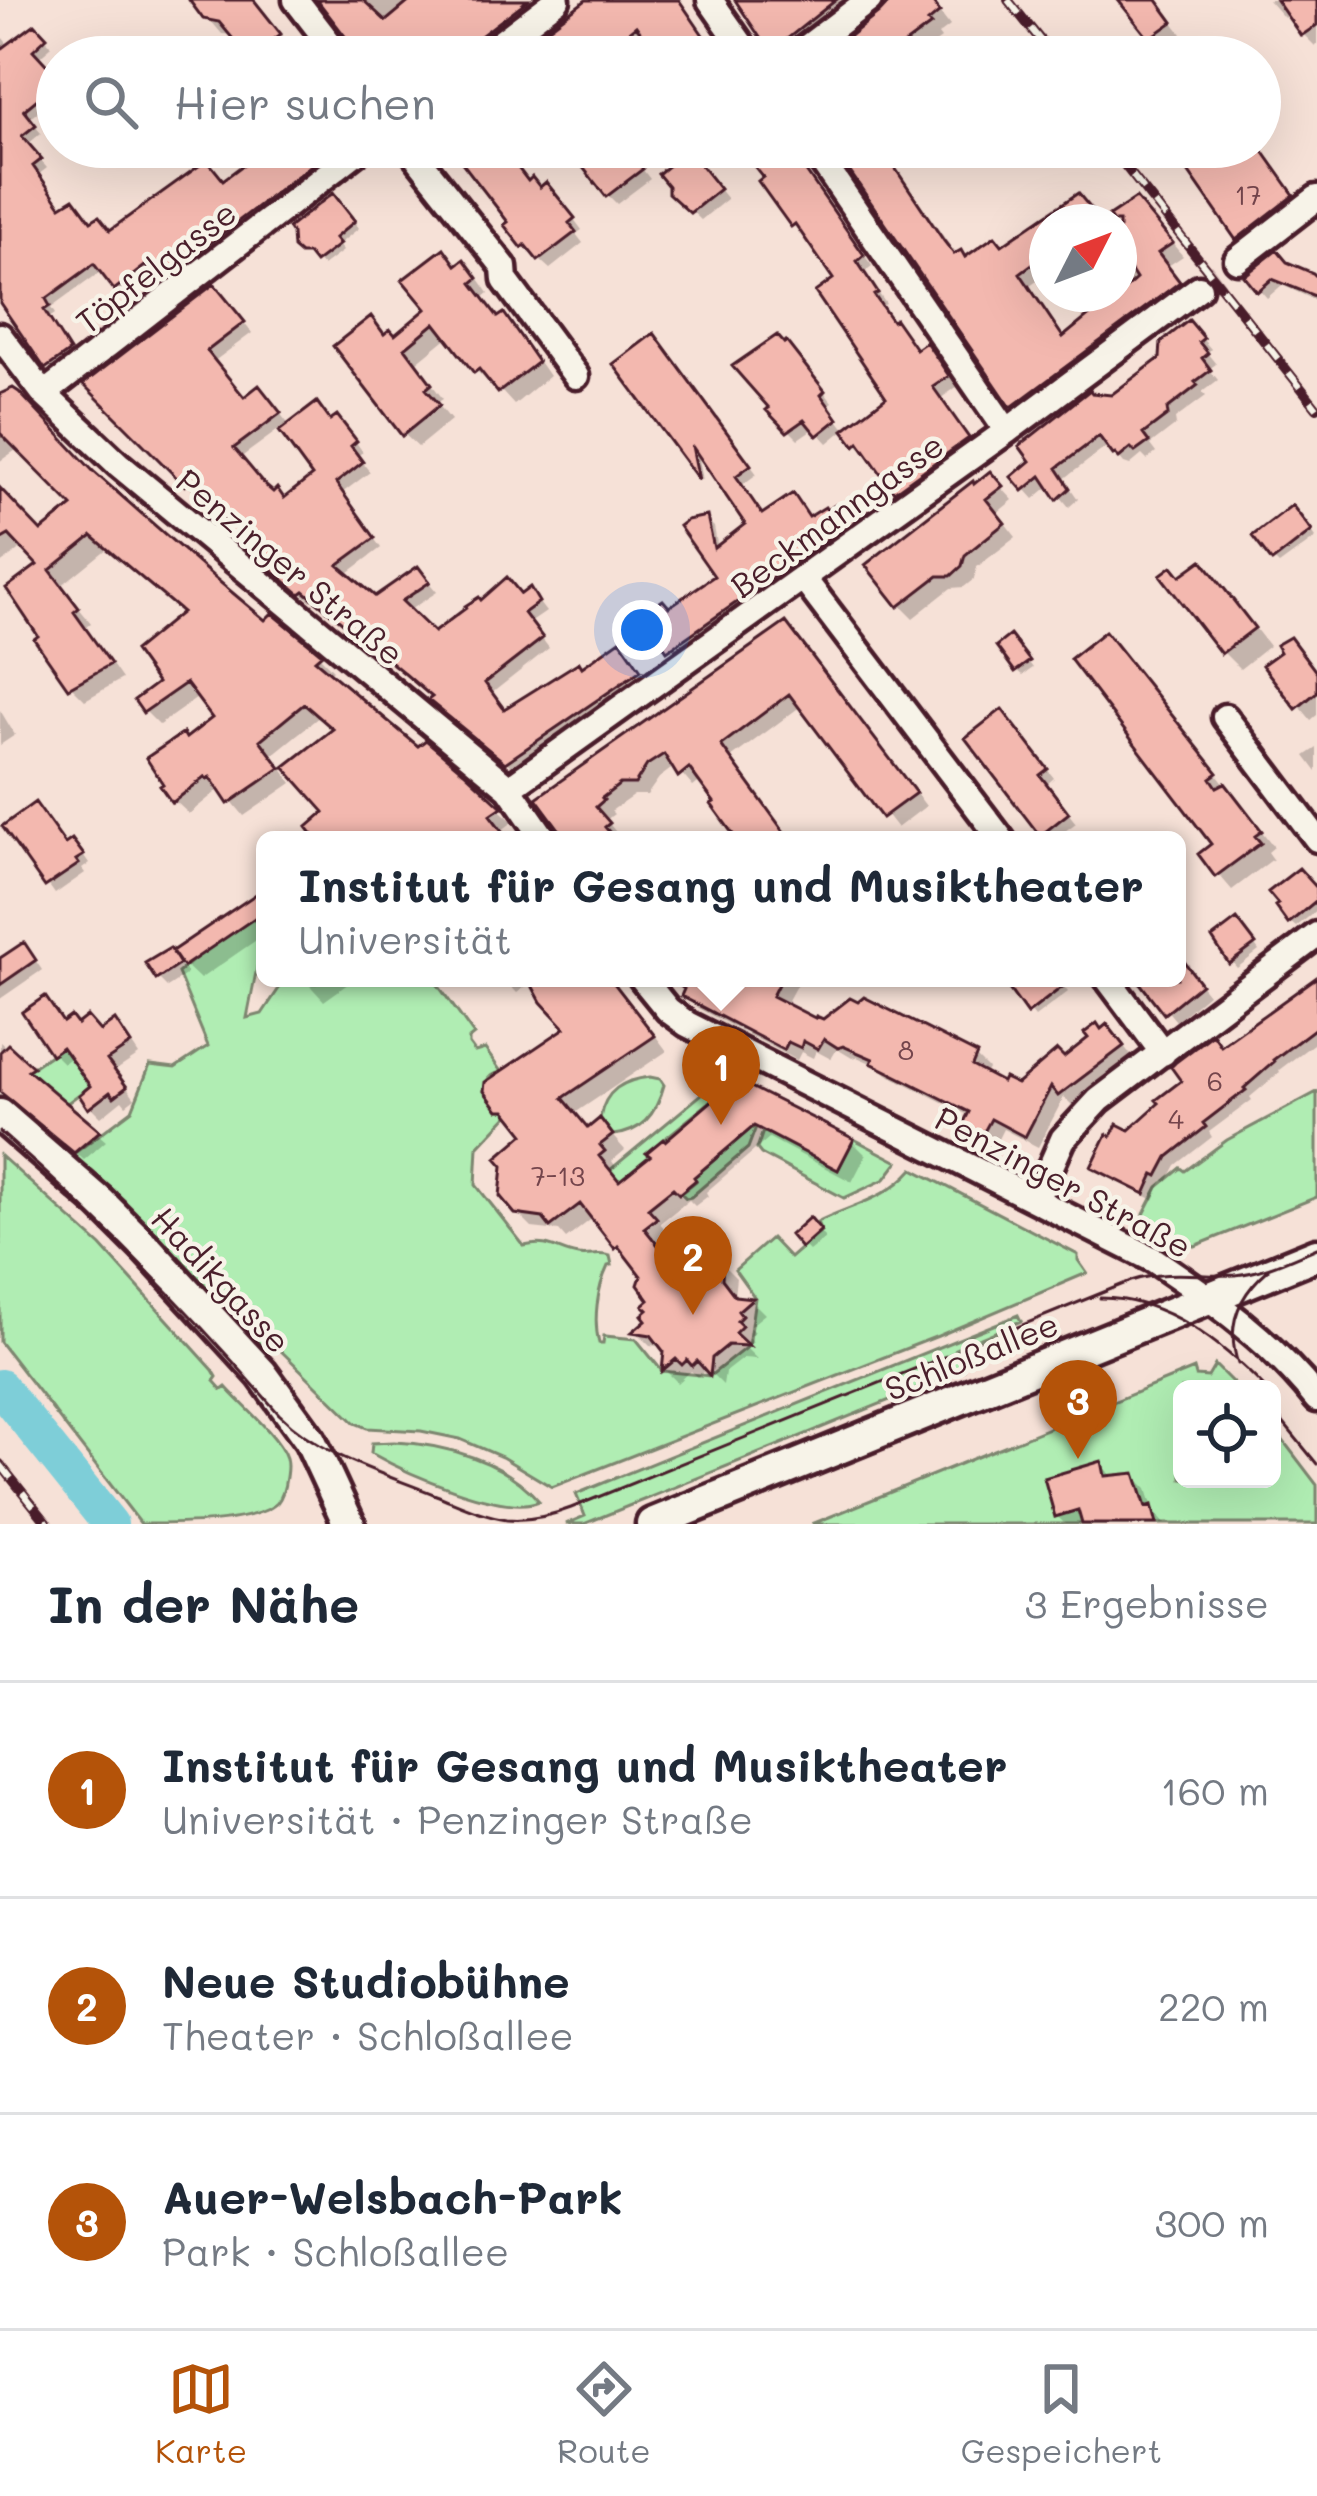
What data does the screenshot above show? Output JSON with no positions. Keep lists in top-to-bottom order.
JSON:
{
  "streets": {
    "main road": ["Hadikgasse", "Schloßallee"],
    "street": ["Töpfelgasse", "Beckmanngasse", "Penzinger Straße"]
  },
  "crossings": [
    ["Töpfelgasse", "Penzinger Straße"],
    ["Beckmanngasse", "Penzinger Straße"],
    ["Penzinger Straße", "Schloßallee"]
  ],
  "house_numbers": [
    "17",
    "8",
    "6",
    "4",
    "7-13"
  ],
  "north": "top right",
  "page": {
    "search": "Hier suchen",
    "popup": ["Institut für Gesang und Musiktheater", "Universität"],
    "pins": ["1", "2", "3"],
    "heading": ["In der Nähe", "3 Ergebnisse"],
    "list": [
      {
        "mark": "1",
        "name": "Institut für Gesang und Musiktheater",
        "note": "Universität · Penzinger Straße",
        "value": "160 m"
      },
      {
        "mark": "2",
        "name": "Neue Studiobühne",
        "note": "Theater · Schloßallee",
        "value": "220 m"
      },
      {
        "mark": "3",
        "name": "Auer-Welsbach-Park",
        "note": "Park · Schloßallee",
        "value": "300 m"
      }
    ],
    "nav": ["Karte", "Route", "Gespeichert"]
  }
}
